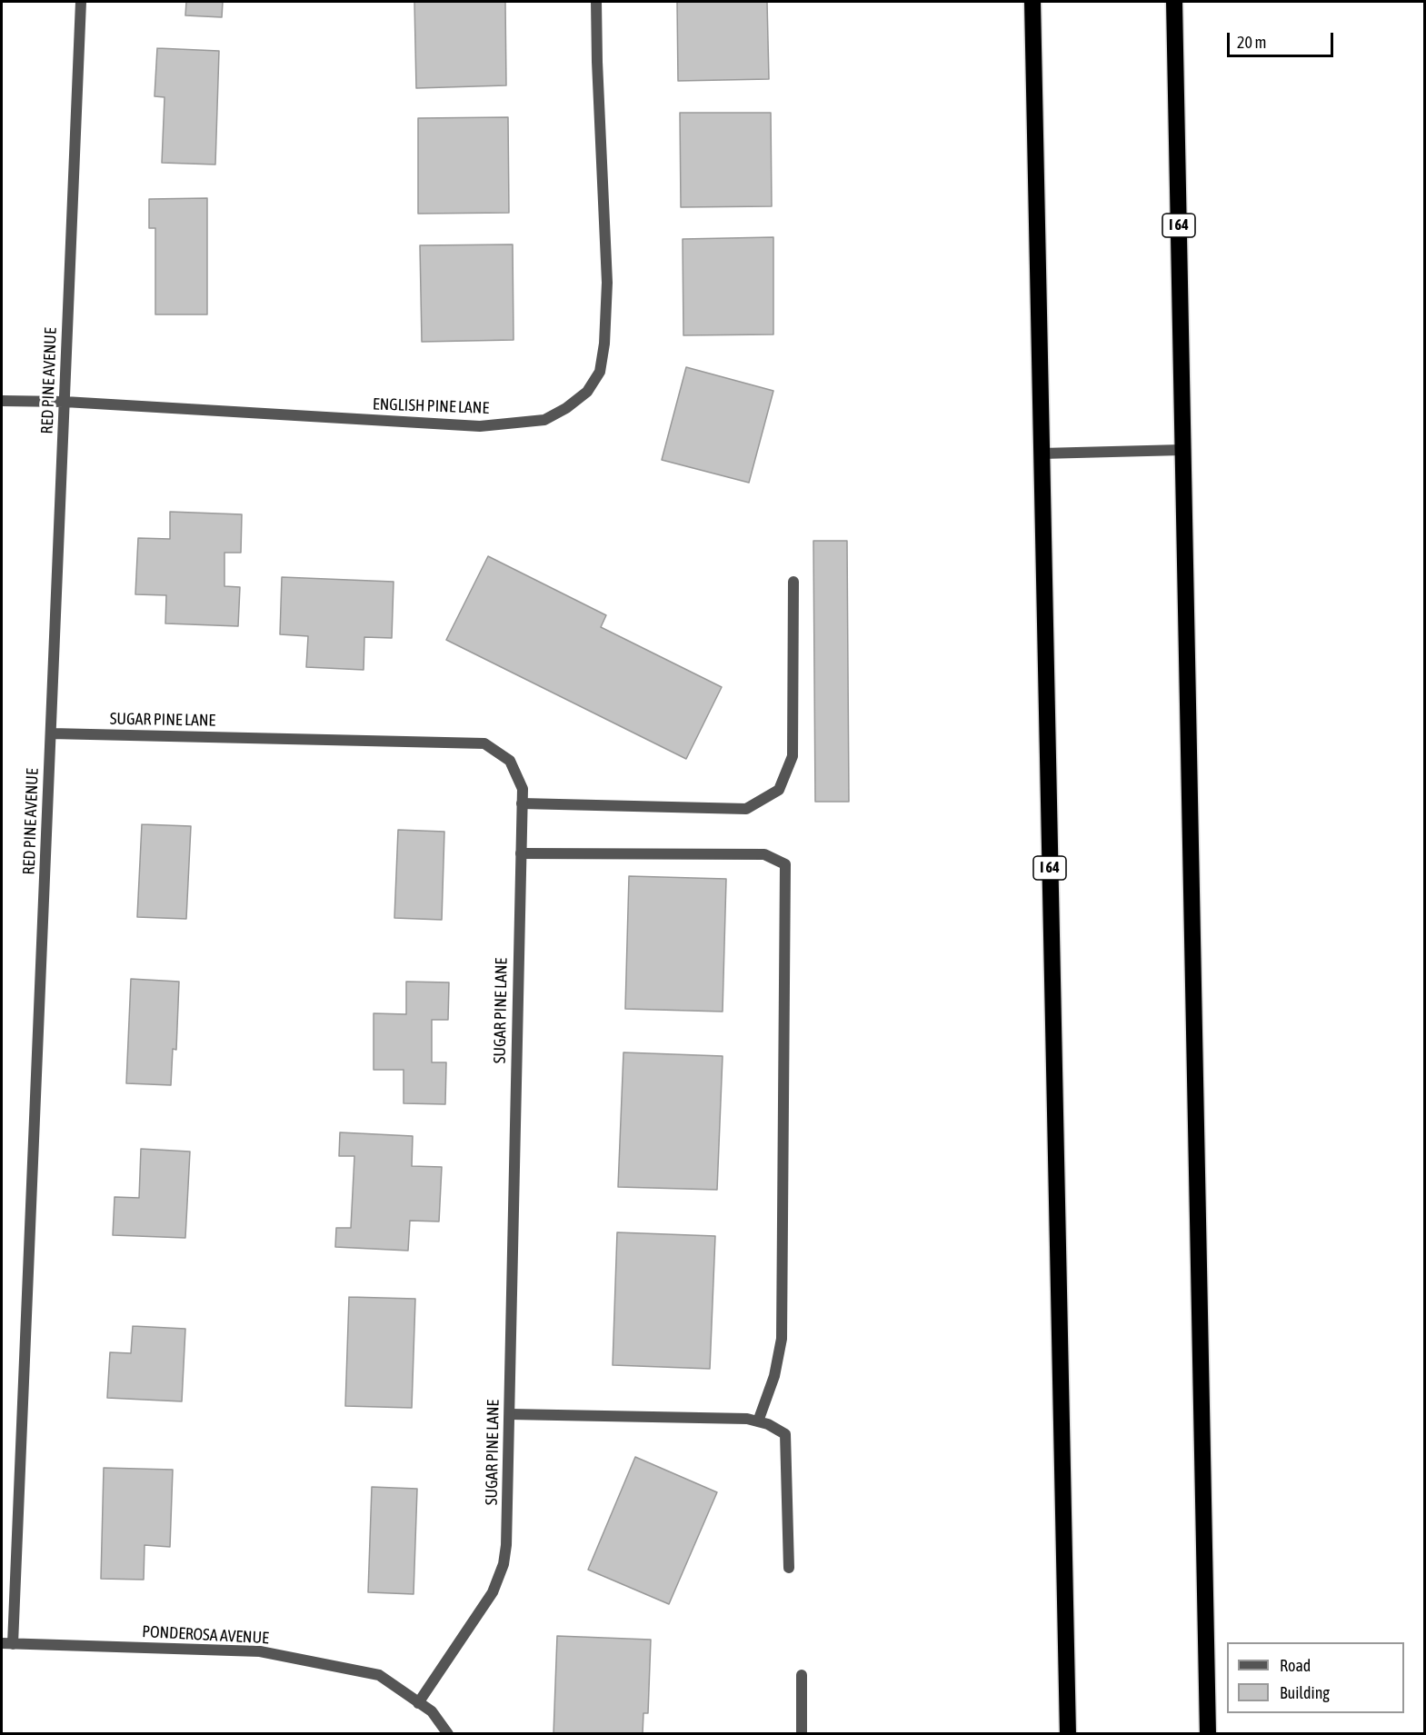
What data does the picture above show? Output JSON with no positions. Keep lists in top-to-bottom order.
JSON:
{
  "streets": {
    "highway": ["I 64"],
    "street": [
      "RED PINE AVENUE",
      "ENGLISH PINE LANE",
      "SUGAR PINE LANE",
      "PONDEROSA AVENUE"
    ]
  },
  "crossings": [
    ["RED PINE AVENUE", "ENGLISH PINE LANE"],
    ["RED PINE AVENUE", "SUGAR PINE LANE"],
    ["RED PINE AVENUE", "PONDEROSA AVENUE"],
    ["SUGAR PINE LANE", "PONDEROSA AVENUE"]
  ],
  "legend": ["Road", "Building"],
  "scale_bar": "20 m"
}
